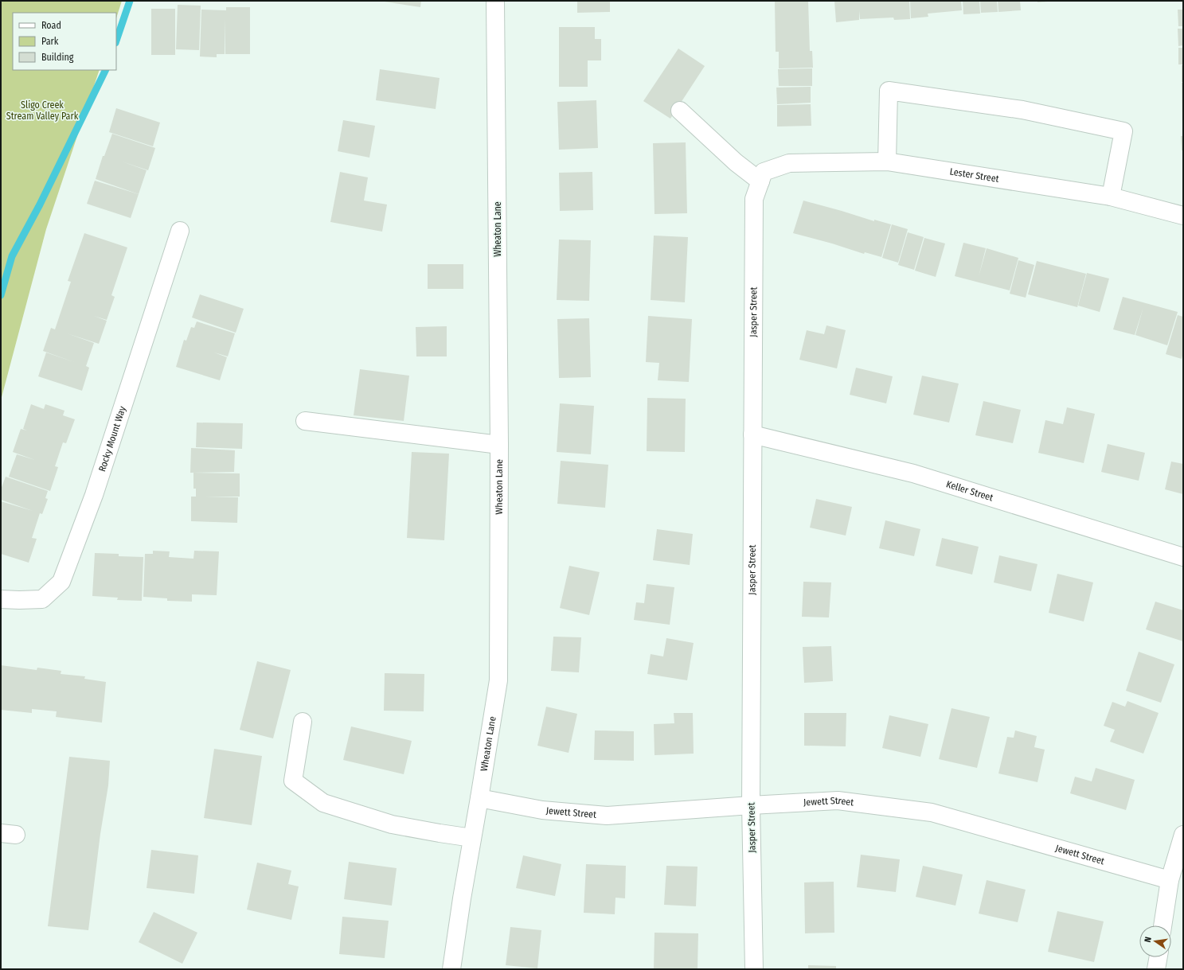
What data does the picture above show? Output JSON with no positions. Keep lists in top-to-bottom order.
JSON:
{
  "streets": {
    "street": [
      "Lester Street",
      "Wheaton Lane",
      "Jasper Street",
      "Rocky Mount Way",
      "Keller Street",
      "Jewett Street"
    ]
  },
  "crossings": [
    ["Lester Street", "Jasper Street"],
    ["Wheaton Lane", "Jewett Street"],
    ["Jasper Street", "Keller Street"],
    ["Jasper Street", "Jewett Street"]
  ],
  "parks": ["Sligo Creek Stream Valley Park"],
  "legend": ["Road", "Park", "Building"],
  "north": "left"
}
